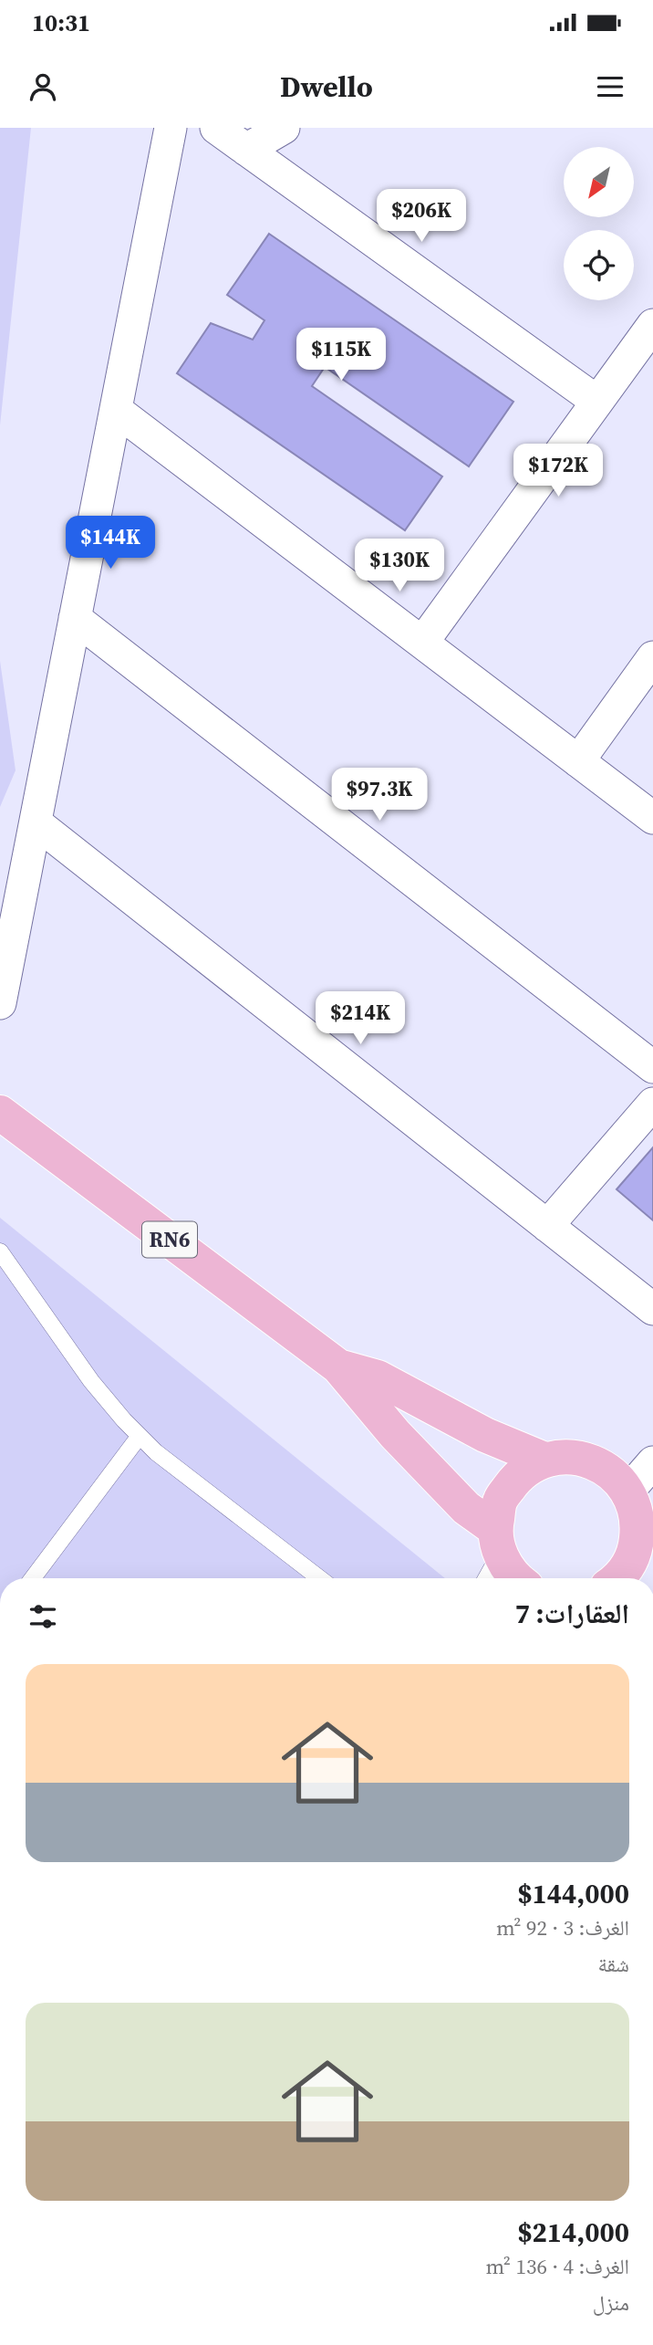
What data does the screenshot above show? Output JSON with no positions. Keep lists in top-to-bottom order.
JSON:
{
  "streets": {
    "main road": ["RN6"]
  },
  "north": "bottom left",
  "page": {
    "status": "10:31",
    "header": "Dwello",
    "price": [
      "$206K",
      "$115K",
      "$172K",
      "$144K",
      "$130K",
      "$97.3K",
      "$214K"
    ],
    "heading": "العقارات: 7",
    "list": [
      {
        "name": "$144,000",
        "note": "الغرف: 3 · 92 m² · شقة"
      },
      {
        "name": "$214,000",
        "note": "الغرف: 4 · 136 m² · منزل"
      }
    ]
  }
}
